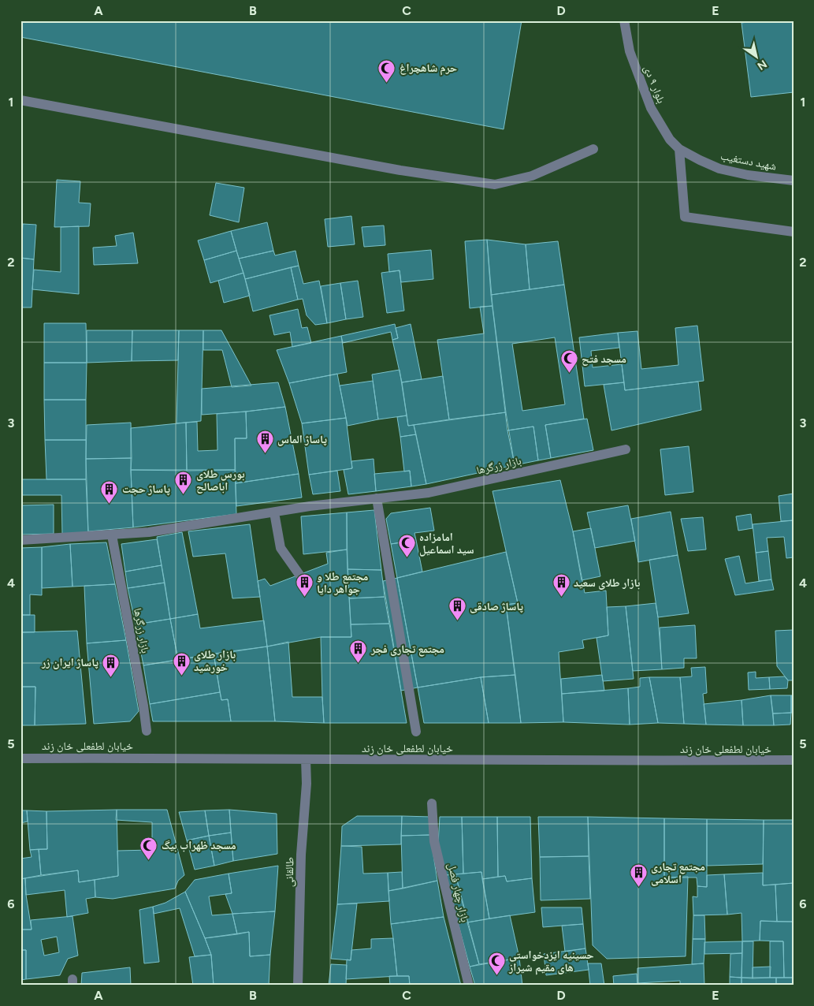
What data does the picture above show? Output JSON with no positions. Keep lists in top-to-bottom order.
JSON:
{
  "streets": {
    "street": [
      "بلوار ۹ دی",
      "شهید دستغیب",
      "بازار زرگرها",
      "خیابان لطفعلی خان زند",
      "طالقانی",
      "بازار چهار فصل"
    ]
  },
  "crossings": [
    ["بلوار ۹ دی", "شهید دستغیب"],
    ["خیابان لطفعلی خان زند", "طالقانی"]
  ],
  "places": {
    "mosque": [
      "حرم شاهچراغ",
      "مسجد فتح",
      "امامزاده سید اسماعیل",
      "مسجد ظهراب بیگ",
      "حسینیه ایزدخواستی های مقیم شیراز"
    ],
    "building": [
      "پاساژ الماس",
      "بورس طلای اباصالح",
      "پاساژ حجت",
      "مجتمع طلا و جواهر دایا",
      "بازار طلای سعید",
      "پاساژ صادقی",
      "مجتمع تجاری فجر",
      "بازار طلای خورشید",
      "پاساژ ایران زر",
      "مجتمع تجاری اسلامی"
    ]
  },
  "north": "bottom right",
  "grid": {
    "columns": [
      "A",
      "B",
      "C",
      "D",
      "E"
    ],
    "rows": [
      "1",
      "2",
      "3",
      "4",
      "5",
      "6"
    ]
  }
}
